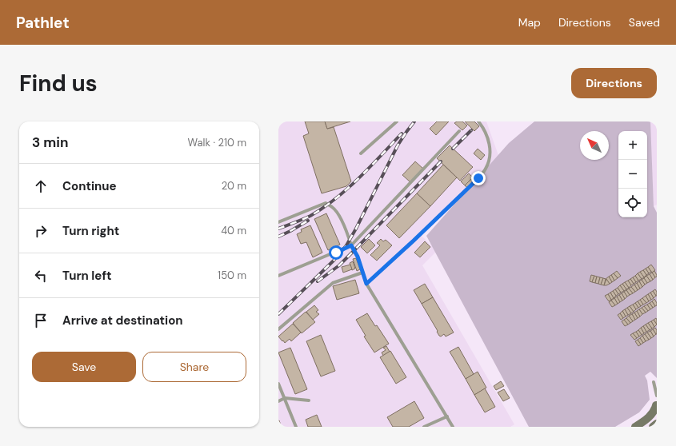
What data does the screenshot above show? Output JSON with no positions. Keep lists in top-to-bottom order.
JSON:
{
  "north": "top left",
  "page": {
    "header": "Pathlet",
    "nav": ["Map", "Directions", "Saved"],
    "buttons": [
      "Directions",
      ["Save", "Share"]
    ],
    "title": "Find us",
    "heading": ["3 min", "Walk · 210 m"],
    "map_buttons": ["+", "−"],
    "list": [
      ["Continue", "20 m"],
      ["Turn right", "40 m"],
      ["Turn left", "150 m"],
      "Arrive at destination"
    ]
  }
}
